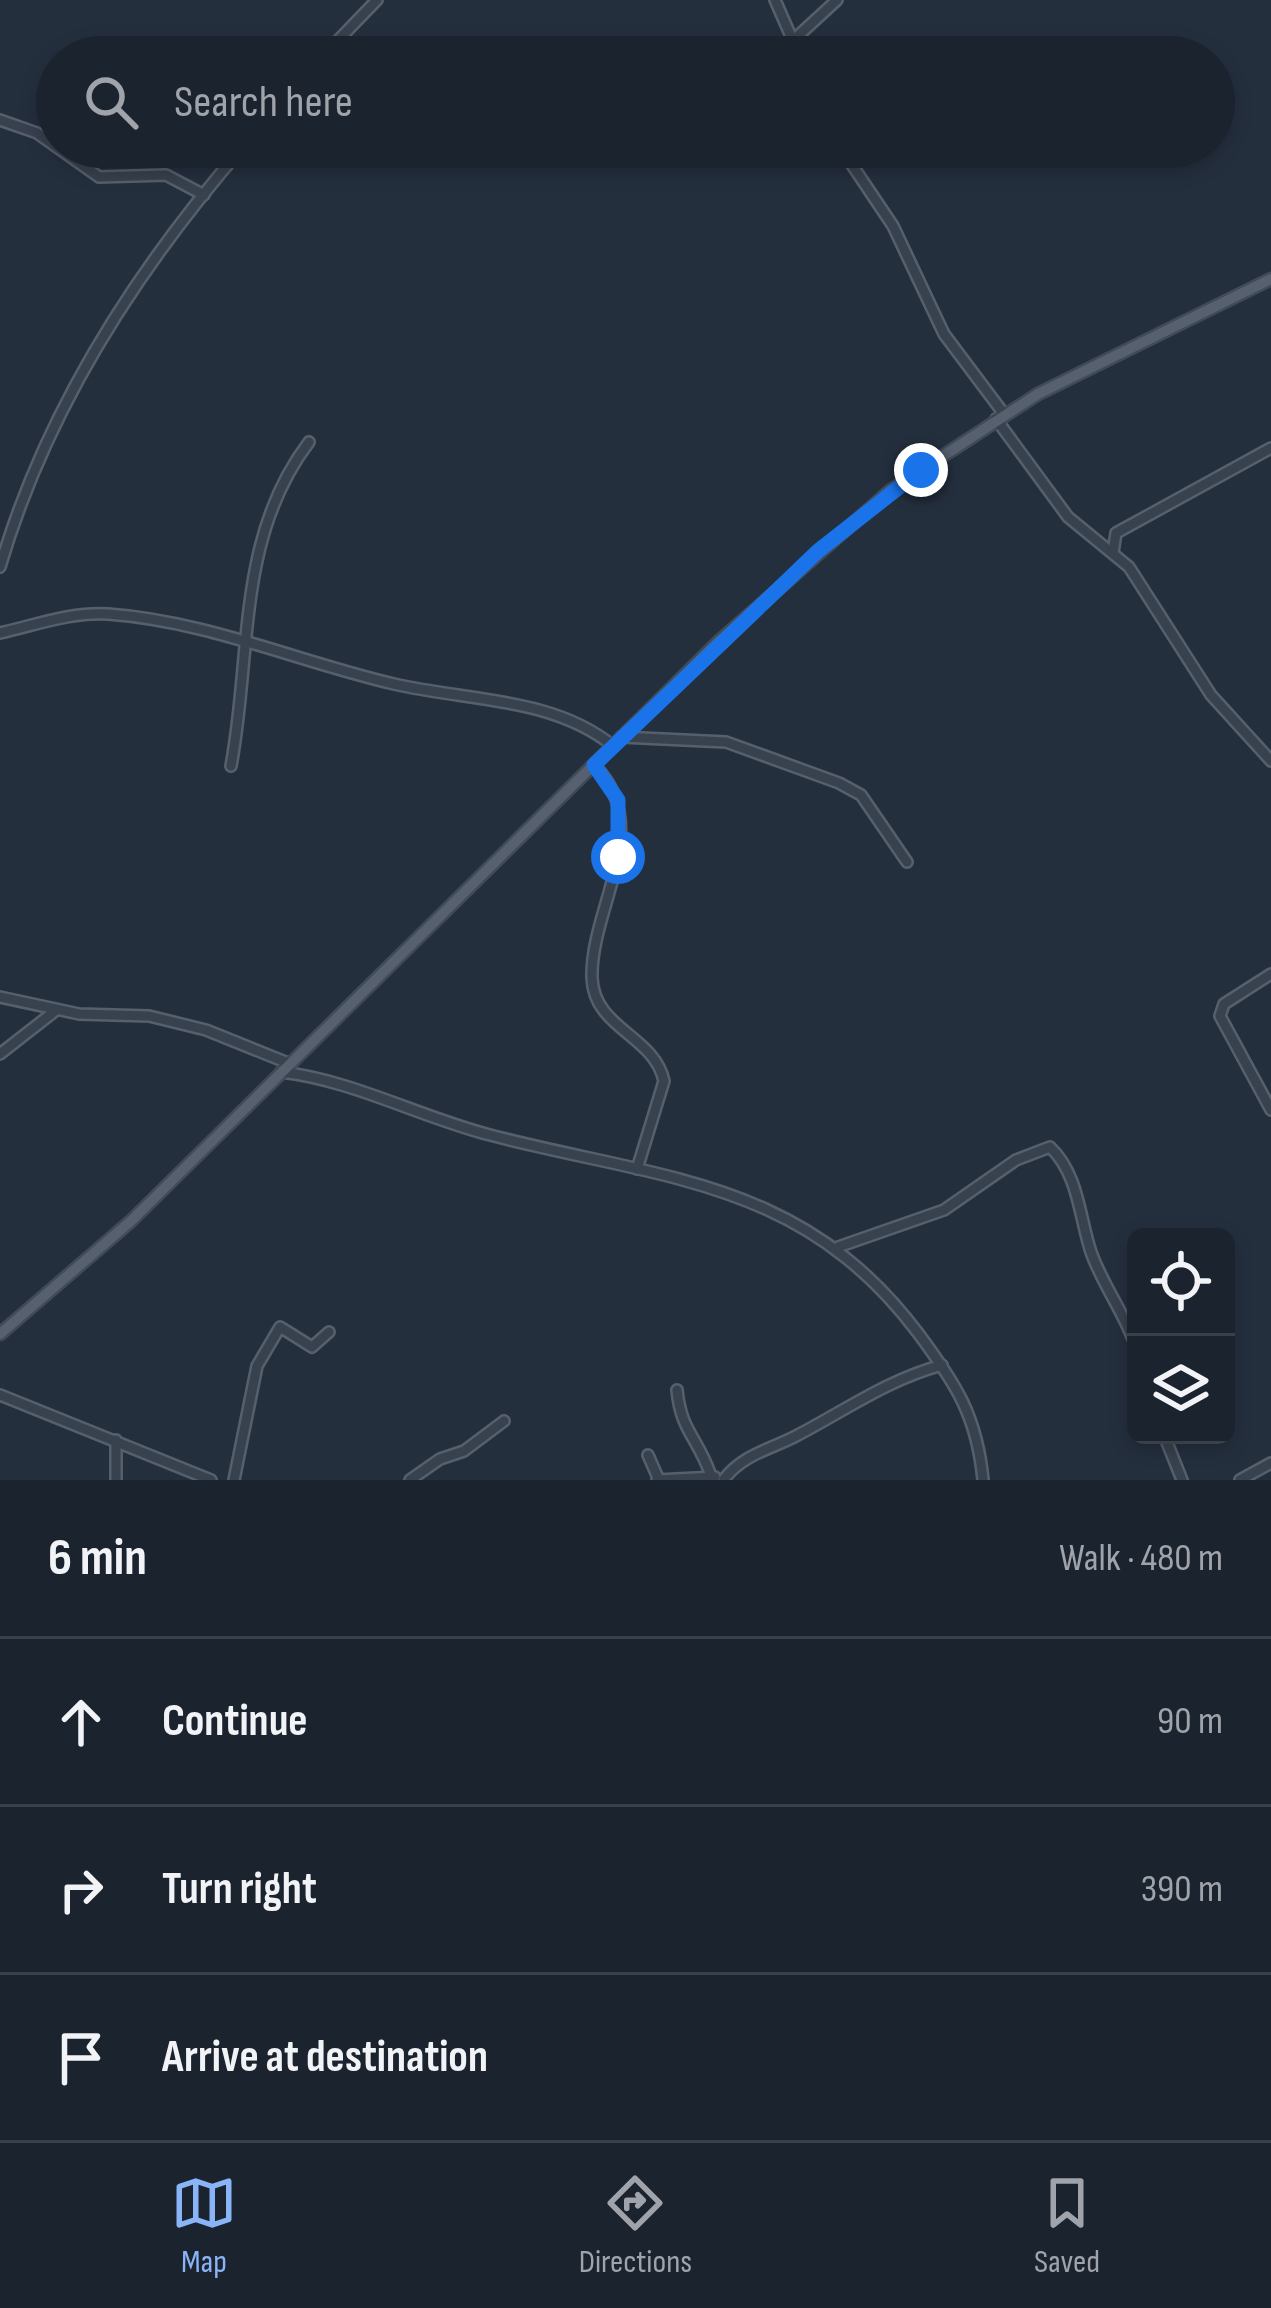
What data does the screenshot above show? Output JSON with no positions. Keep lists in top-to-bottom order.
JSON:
{
  "page": {
    "search": "Search here",
    "heading": ["6 min", "Walk · 480 m"],
    "list": [
      ["Continue", "90 m"],
      ["Turn right", "390 m"],
      "Arrive at destination"
    ],
    "nav": ["Map", "Directions", "Saved"]
  }
}
